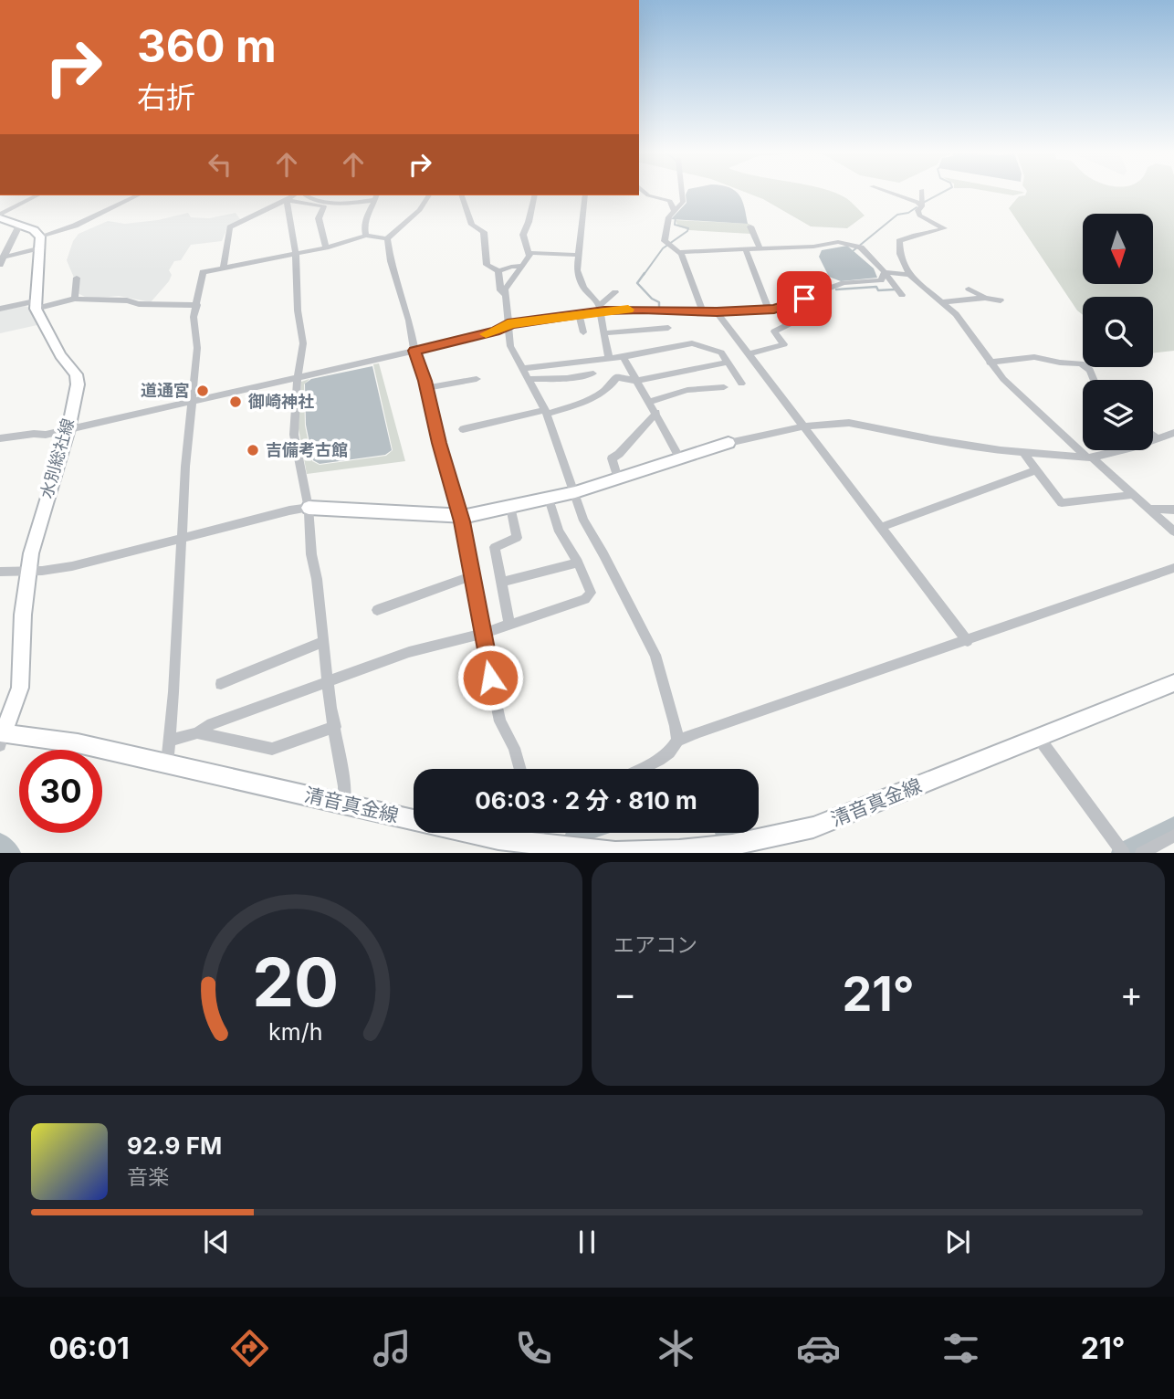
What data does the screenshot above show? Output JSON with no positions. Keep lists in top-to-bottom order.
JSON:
{
  "streets": {
    "main road": ["水別総社線", "清音真金線"]
  },
  "crossings": [
    ["水別総社線", "清音真金線"]
  ],
  "places": ["道通宮", "御崎神社", "吉備考古館"],
  "north": "bottom",
  "page": {
    "turn": ["360 m", "右折"],
    "limit": "30",
    "trip": "06:03 · 2 分 · 810 m",
    "tile": "エアコン",
    "heat": ["−", "21°", "+"],
    "song": ["92.9 FM", "音楽"],
    "tabs": ["06:01", "21°"],
    "gauge": ["20", "km/h"]
  }
}
